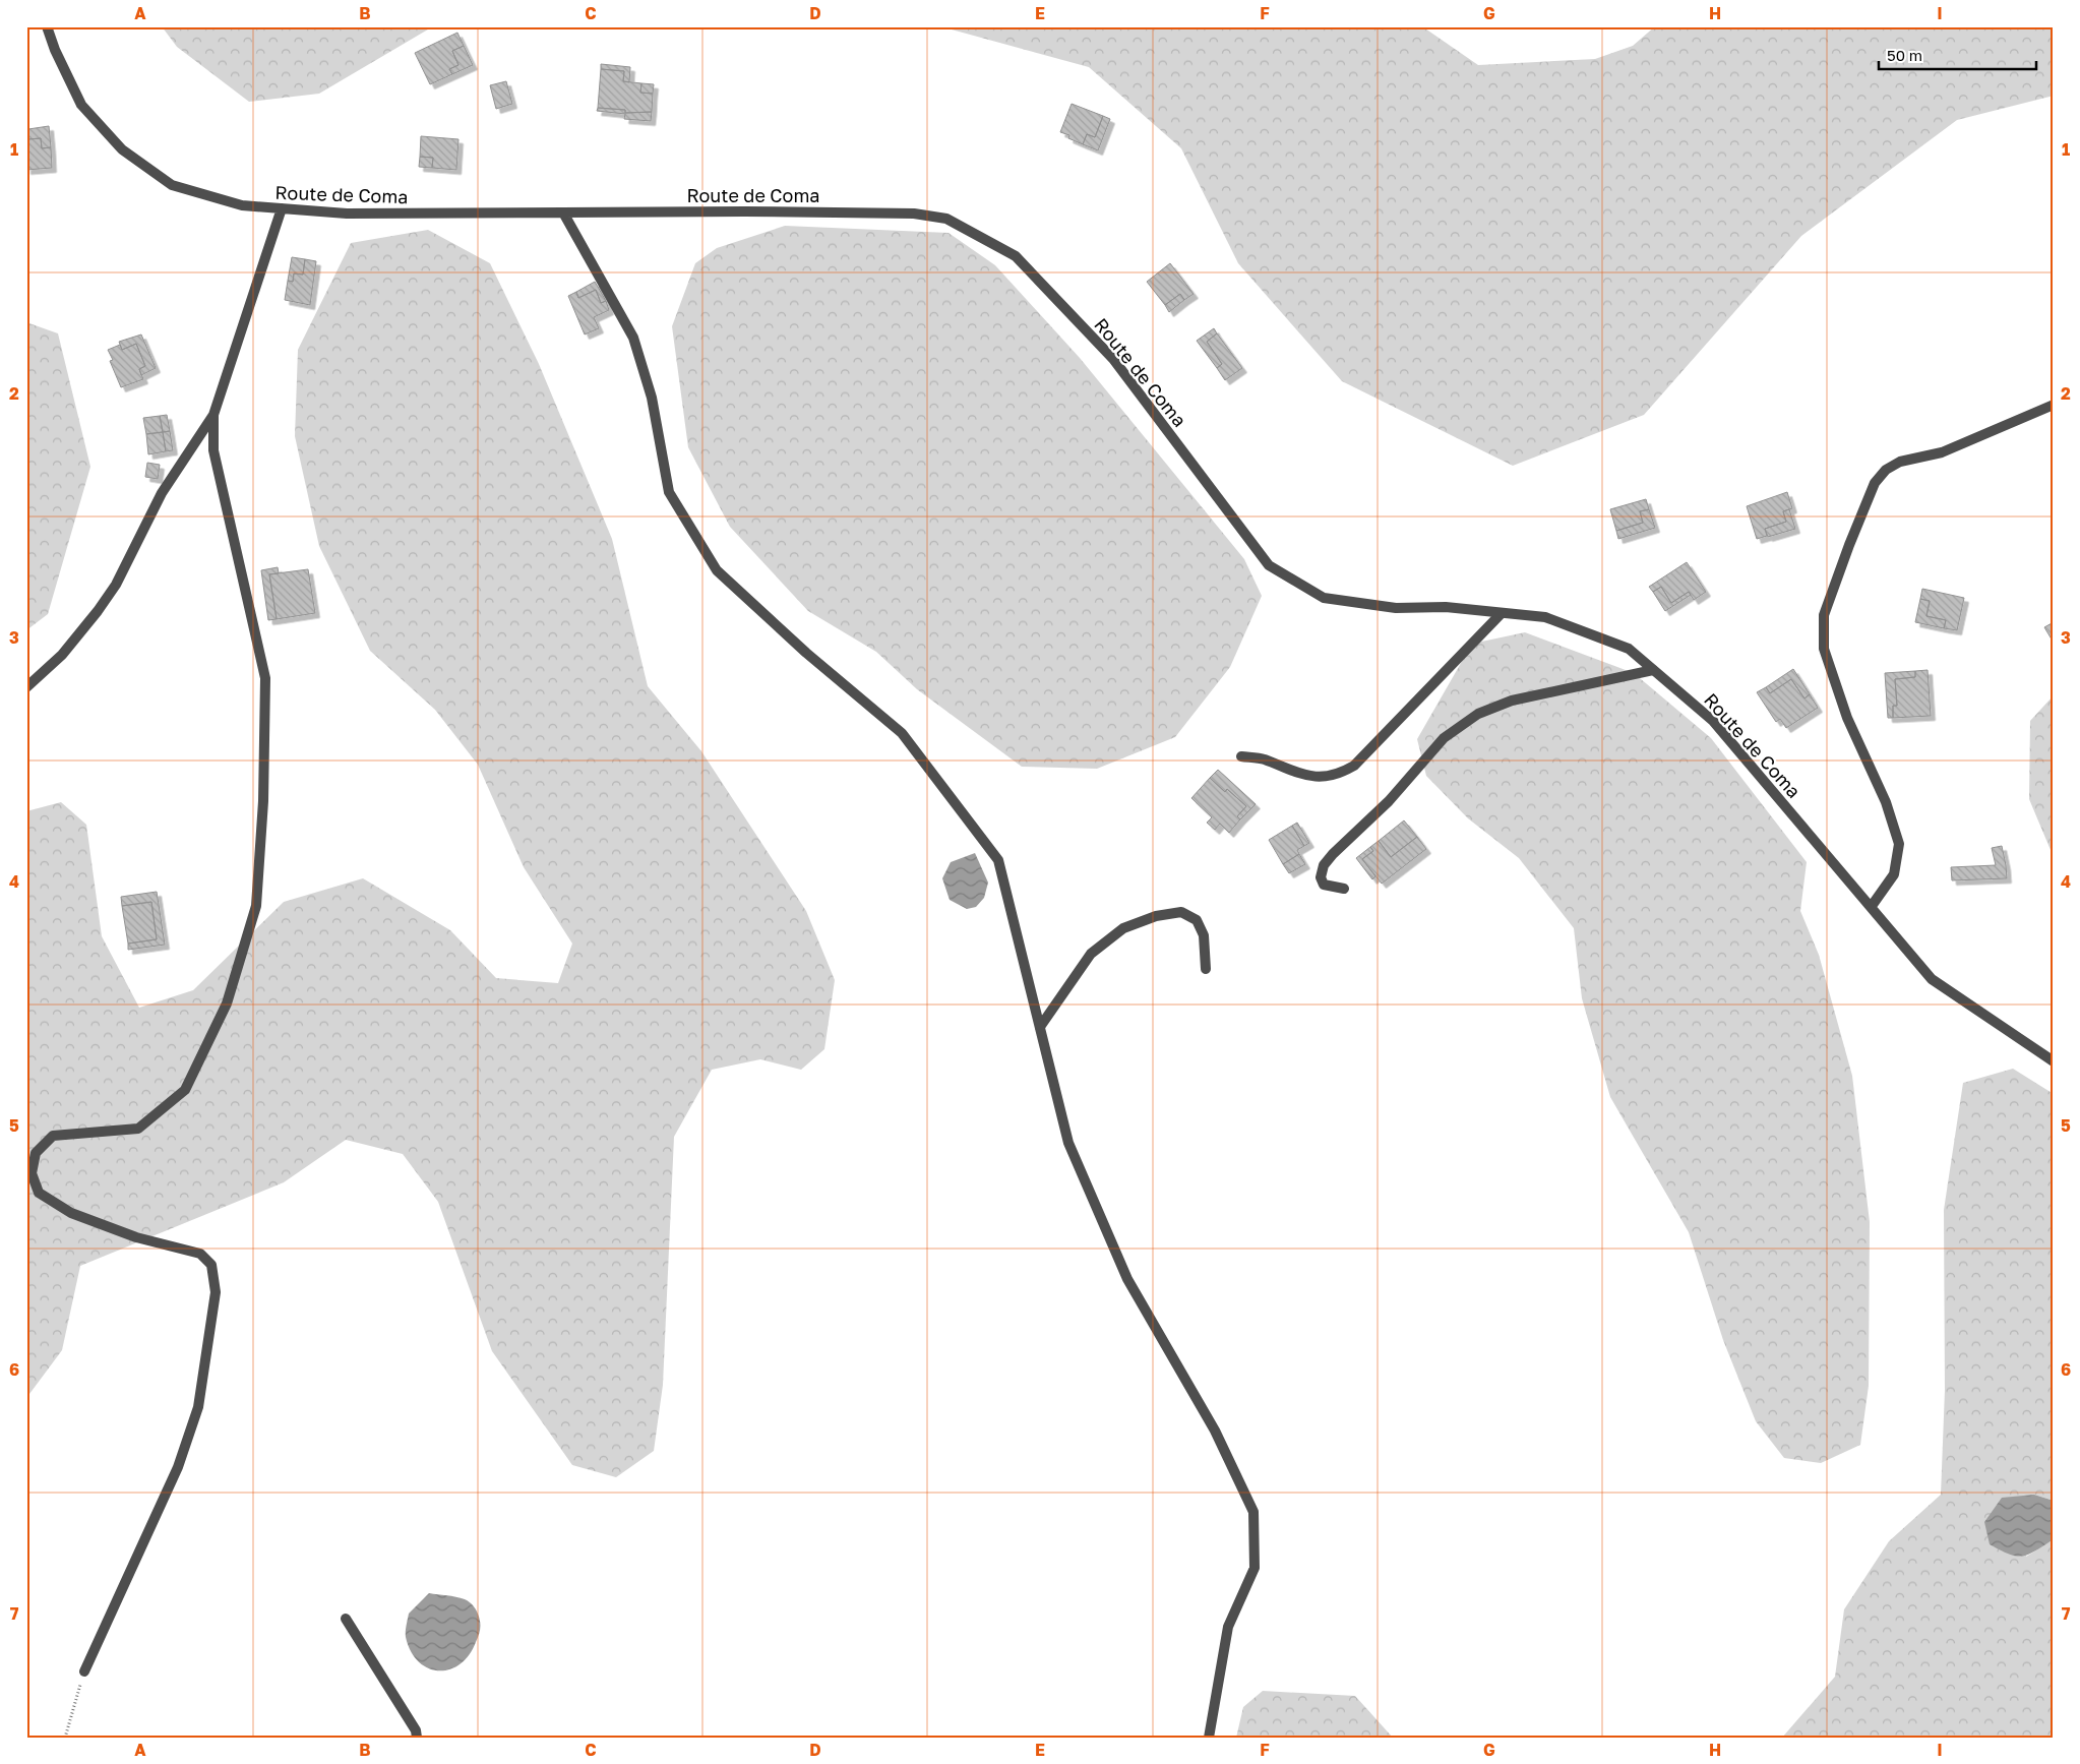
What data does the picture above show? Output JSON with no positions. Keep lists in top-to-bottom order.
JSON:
{
  "streets": {
    "street": ["Route de Coma"]
  },
  "scale_bar": "50 m",
  "grid": {
    "columns": [
      "A",
      "B",
      "C",
      "D",
      "E",
      "F",
      "G",
      "H",
      "I"
    ],
    "rows": [
      "1",
      "2",
      "3",
      "4",
      "5",
      "6",
      "7"
    ]
  }
}
